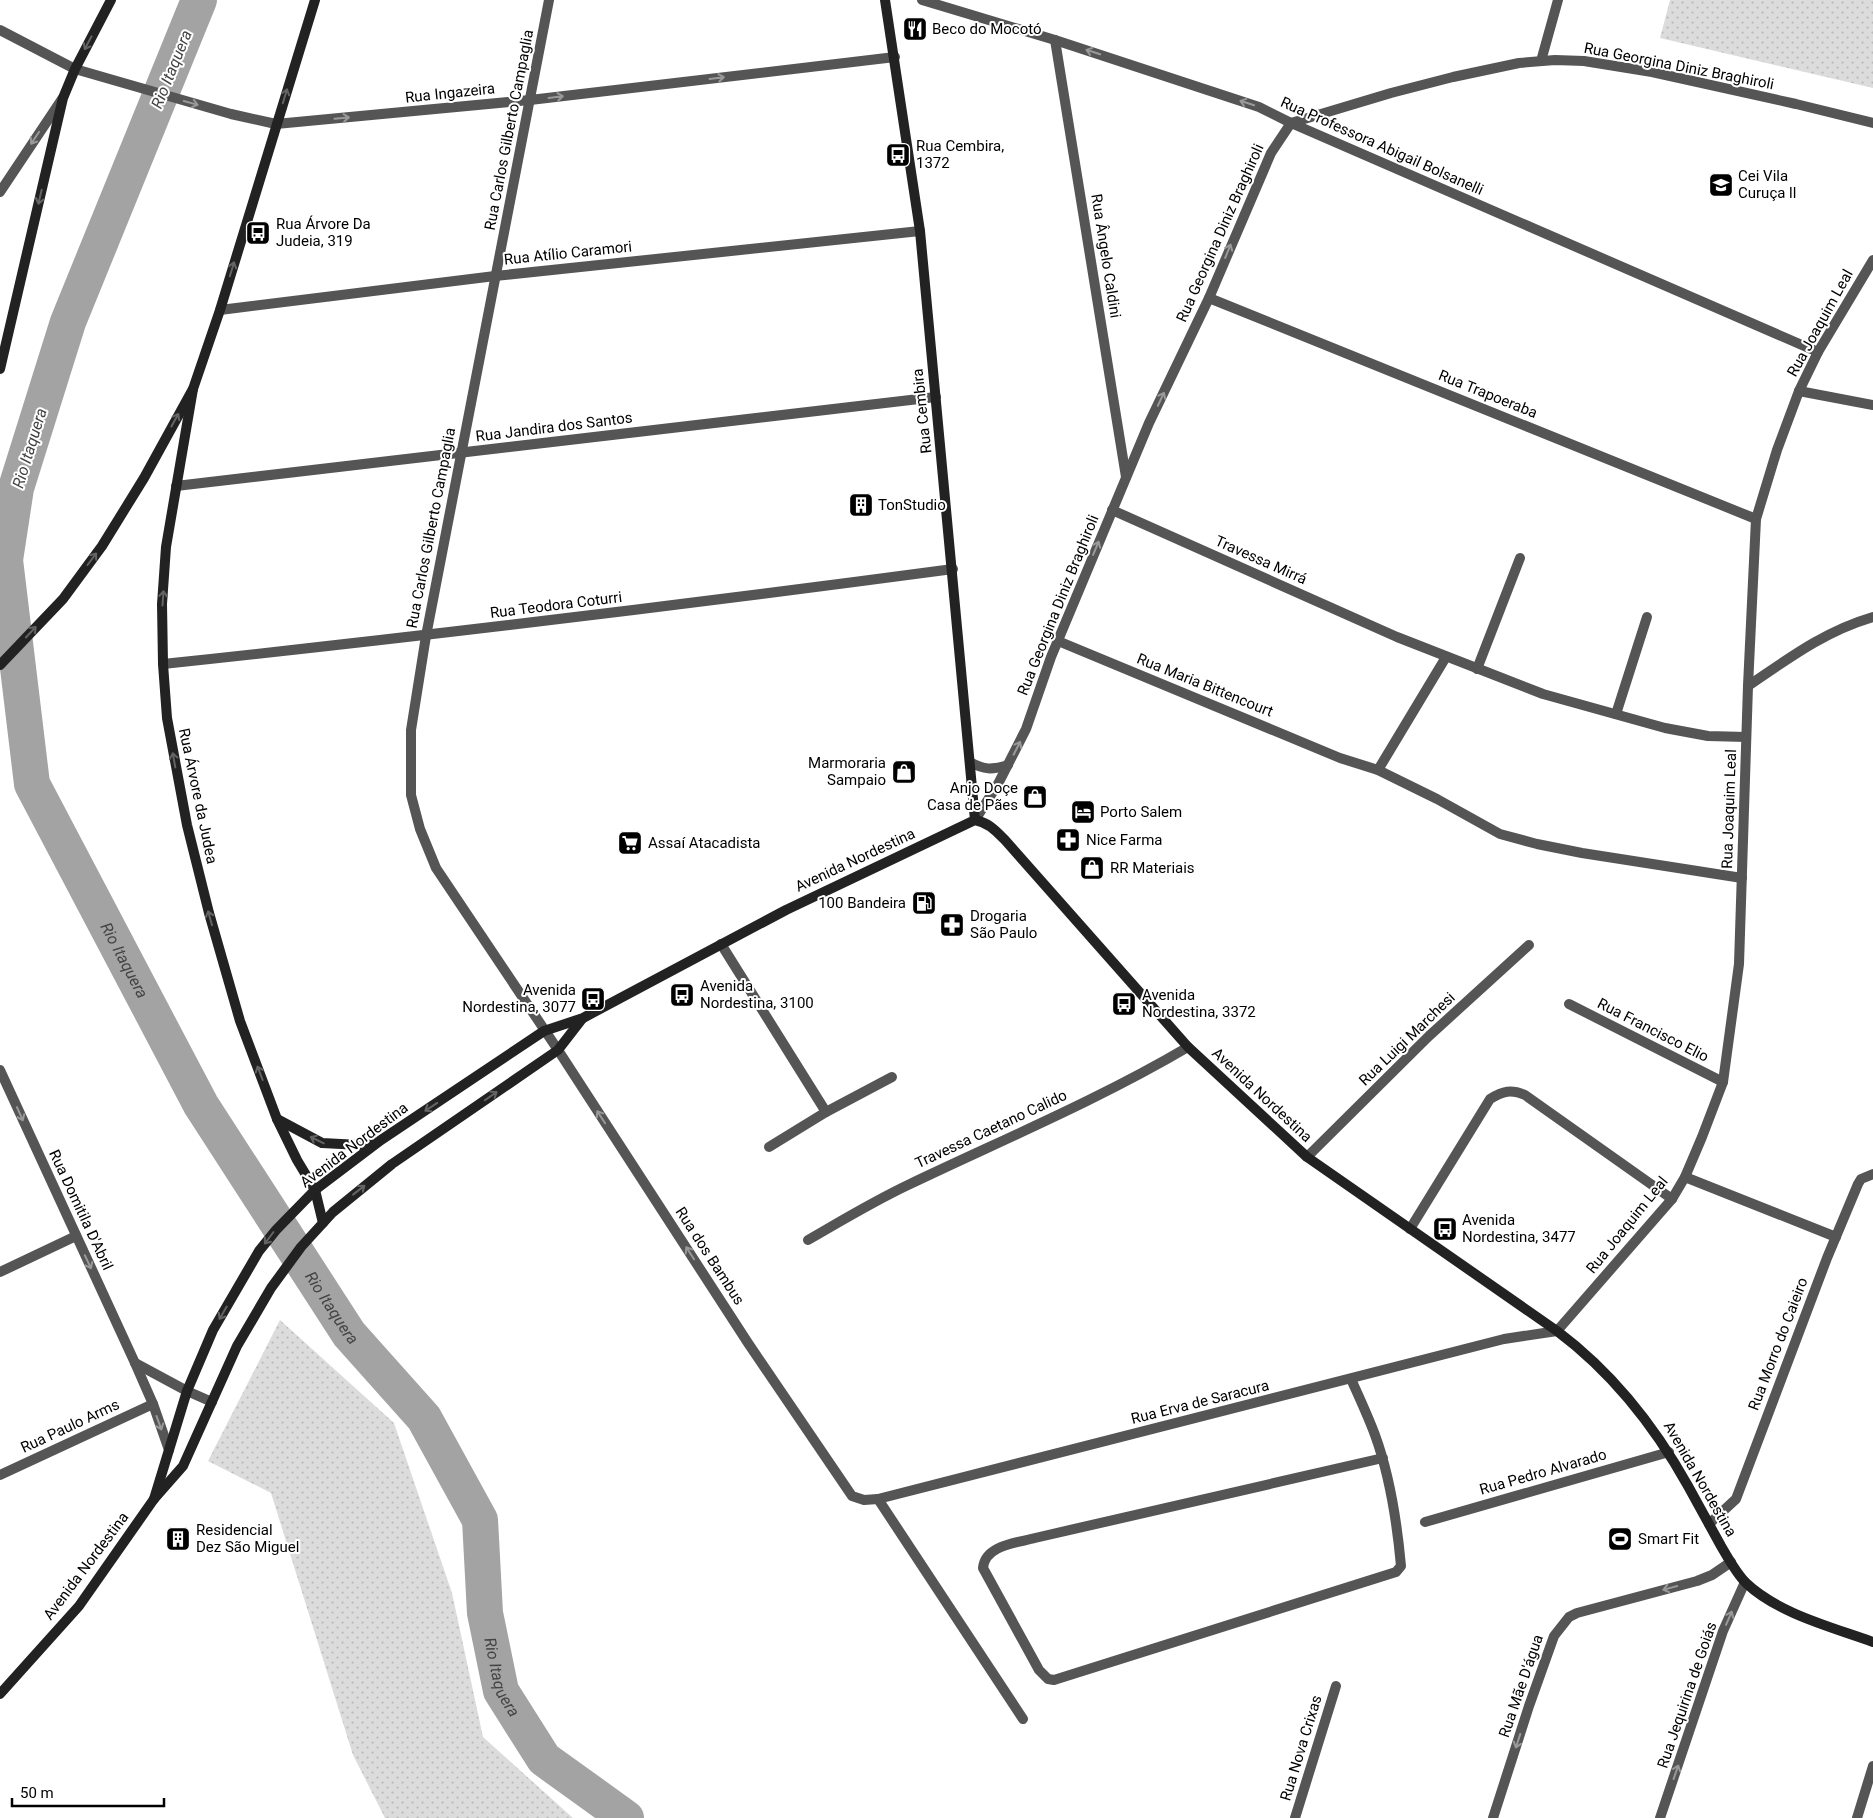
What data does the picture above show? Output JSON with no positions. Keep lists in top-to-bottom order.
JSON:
{
  "streets": {
    "main road": ["Rua Cembira", "Rua Árvore da Judea", "Avenida Nordestina"],
    "street": [
      "Rua Georgina Diniz Braghiroli",
      "Rua Ingazeira",
      "Rua Carlos Gilberto Campaglia",
      "Rua Professora Abigail Bolsanelli",
      "Rua Atílio Caramori",
      "Rua Ângelo Caldini",
      "Rua Joaquim Leal",
      "Rua Trapoeraba",
      "Rua Jandira dos Santos",
      "Travessa Mirrá",
      "Rua Teodora Coturri",
      "Rua Maria Bittencourt",
      "Rua Francisco Elio",
      "Rua Luigi Marchesi",
      "Travessa Caetano Calido",
      "Rua Domitila D'Abril",
      "Rua dos Bambus",
      "Rua Morro do Caieiro",
      "Rua Erva de Saracura",
      "Rua Paulo Arms",
      "Rua Pedro Alvarado",
      "Rua Mãe D'água",
      "Rua Jequirina de Goiás",
      "Rua Nova Crixas"
    ]
  },
  "crossings": [
    ["Rua Georgina Diniz Braghiroli", "Rua Professora Abigail Bolsanelli"],
    ["Rua Georgina Diniz Braghiroli", "Rua Ângelo Caldini"],
    ["Rua Georgina Diniz Braghiroli", "Rua Trapoeraba"],
    ["Rua Georgina Diniz Braghiroli", "Rua Cembira"],
    ["Rua Georgina Diniz Braghiroli", "Travessa Mirrá"],
    ["Rua Georgina Diniz Braghiroli", "Rua Maria Bittencourt"],
    ["Rua Georgina Diniz Braghiroli", "Avenida Nordestina"],
    ["Rua Ingazeira", "Rua Carlos Gilberto Campaglia"],
    ["Rua Ingazeira", "Rua Cembira"],
    ["Rua Carlos Gilberto Campaglia", "Rua Atílio Caramori"],
    ["Rua Carlos Gilberto Campaglia", "Rua Jandira dos Santos"],
    ["Rua Carlos Gilberto Campaglia", "Rua Teodora Coturri"],
    ["Rua Carlos Gilberto Campaglia", "Avenida Nordestina"],
    ["Rua Carlos Gilberto Campaglia", "Rua dos Bambus"],
    ["Rua Professora Abigail Bolsanelli", "Rua Ângelo Caldini"],
    ["Rua Professora Abigail Bolsanelli", "Rua Joaquim Leal"],
    ["Rua Atílio Caramori", "Rua Cembira"],
    ["Rua Joaquim Leal", "Rua Trapoeraba"],
    ["Rua Joaquim Leal", "Travessa Mirrá"],
    ["Rua Joaquim Leal", "Rua Maria Bittencourt"],
    ["Rua Joaquim Leal", "Avenida Nordestina"],
    ["Rua Joaquim Leal", "Rua Francisco Elio"],
    ["Rua Joaquim Leal", "Rua Erva de Saracura"],
    ["Rua Cembira", "Rua Jandira dos Santos"],
    ["Rua Cembira", "Rua Teodora Coturri"],
    ["Rua Cembira", "Avenida Nordestina"],
    ["Rua Jandira dos Santos", "Rua Árvore da Judea"],
    ["Rua Teodora Coturri", "Rua Árvore da Judea"],
    ["Rua Árvore da Judea", "Avenida Nordestina"],
    ["Avenida Nordestina", "Rua Luigi Marchesi"],
    ["Avenida Nordestina", "Travessa Caetano Calido"],
    ["Avenida Nordestina", "Rua Domitila D'Abril"],
    ["Avenida Nordestina", "Rua dos Bambus"],
    ["Avenida Nordestina", "Rua Morro do Caieiro"],
    ["Avenida Nordestina", "Rua Erva de Saracura"],
    ["Avenida Nordestina", "Rua Pedro Alvarado"],
    ["Avenida Nordestina", "Rua Mãe D'água"],
    ["Avenida Nordestina", "Rua Jequirina de Goiás"],
    ["Rua Domitila D'Abril", "Rua Paulo Arms"],
    ["Rua dos Bambus", "Rua Erva de Saracura"]
  ],
  "one_way": [
    "Rua Georgina Diniz Braghiroli",
    "Rua Ingazeira",
    "Rua Árvore da Judea",
    "Rua Domitila D'Abril",
    "Rua dos Bambus",
    "Rua Mãe D'água",
    "Rua Jequirina de Goiás"
  ],
  "water": ["Rio Itaquera"],
  "places": {
    "restaurant": ["Beco do Mocotó"],
    "bus stop": [
      "Rua Cembira, 1372",
      "Rua Árvore Da Judeia, 319",
      "Avenida Nordestina, 3100",
      "Avenida Nordestina, 3077",
      "Avenida Nordestina, 3372",
      "Avenida Nordestina, 3477"
    ],
    "school or university": ["Cei Vila Curuça ll"],
    "building": ["TonStudio", "Residencial Dez São Miguel"],
    "shop": ["Marmoraria Sampaio", "Anjo Doçe Casa de Pães", "RR Materiais"],
    "hotel": ["Porto Salem"],
    "pharmacy": ["Nice Farma", "Drogaria São Paulo"],
    "supermarket": ["Assaí Atacadista"],
    "fuel station": ["100 Bandeira"],
    "sports": ["Smart Fit"]
  },
  "scale_bar": "50 m"
}
